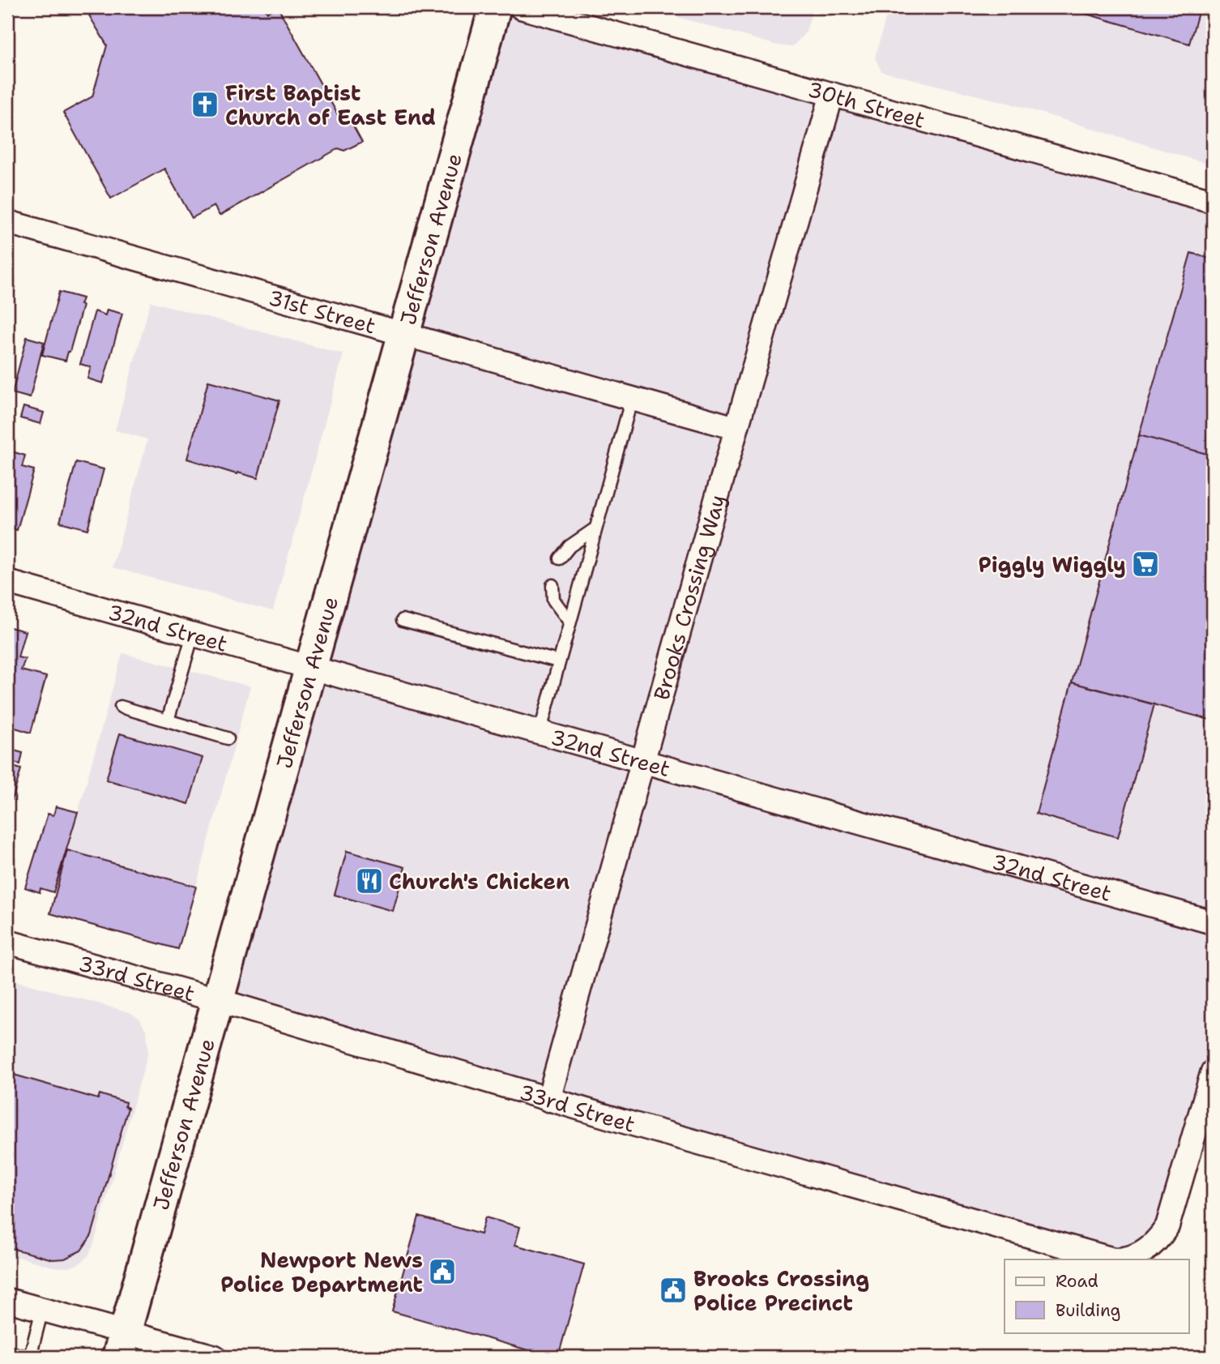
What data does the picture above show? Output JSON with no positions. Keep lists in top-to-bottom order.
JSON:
{
  "streets": {
    "main road": ["Jefferson Avenue"],
    "street": [
      "30th Street",
      "31st Street",
      "Brooks Crossing Way",
      "32nd Street",
      "33rd Street"
    ]
  },
  "crossings": [
    ["30th Street", "Brooks Crossing Way"],
    ["Jefferson Avenue", "31st Street"],
    ["Jefferson Avenue", "32nd Street"],
    ["Jefferson Avenue", "33rd Street"],
    ["31st Street", "Brooks Crossing Way"],
    ["Brooks Crossing Way", "32nd Street"],
    ["Brooks Crossing Way", "33rd Street"]
  ],
  "places": {
    "church": ["First Baptist Church of East End"],
    "supermarket": ["Piggly Wiggly"],
    "restaurant": ["Church's Chicken"],
    "public building": ["Newport News Police Department", "Brooks Crossing Police Precinct"]
  },
  "legend": ["Road", "Building"]
}
